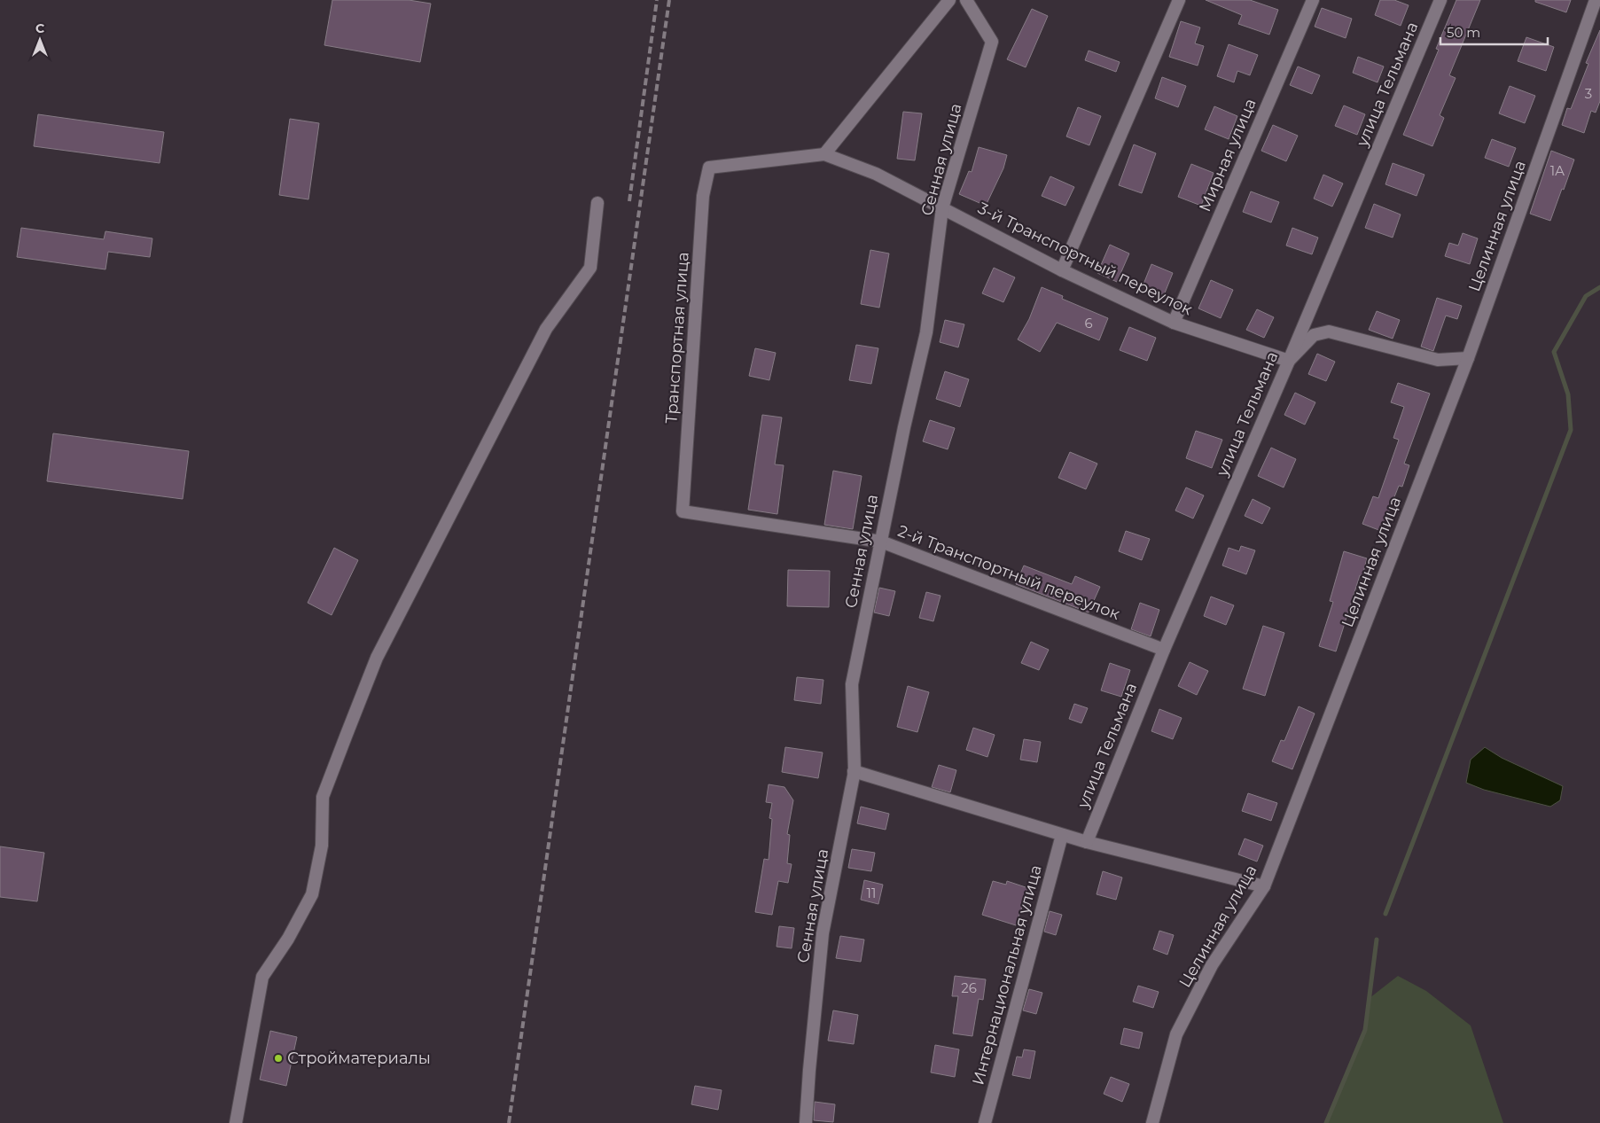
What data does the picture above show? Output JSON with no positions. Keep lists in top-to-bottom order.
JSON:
{
  "streets": {
    "street": [
      "улица Тельмана",
      "Мирная улица",
      "Сенная улица",
      "Целинная улица",
      "3-й Транспортный переулок",
      "Транспортная улица",
      "2-й Транспортный переулок",
      "Интернациональная улица"
    ]
  },
  "crossings": [
    ["улица Тельмана", "3-й Транспортный переулок"],
    ["улица Тельмана", "2-й Транспортный переулок"],
    ["Мирная улица", "3-й Транспортный переулок"],
    ["Сенная улица", "3-й Транспортный переулок"],
    ["Сенная улица", "2-й Транспортный переулок"],
    ["3-й Транспортный переулок", "Транспортная улица"],
    ["Транспортная улица", "2-й Транспортный переулок"]
  ],
  "places": ["Стройматериалы"],
  "house_numbers": [
    "3",
    "1А",
    "6",
    "11",
    "26"
  ],
  "scale_bar": "50 m",
  "north": "top"
}
